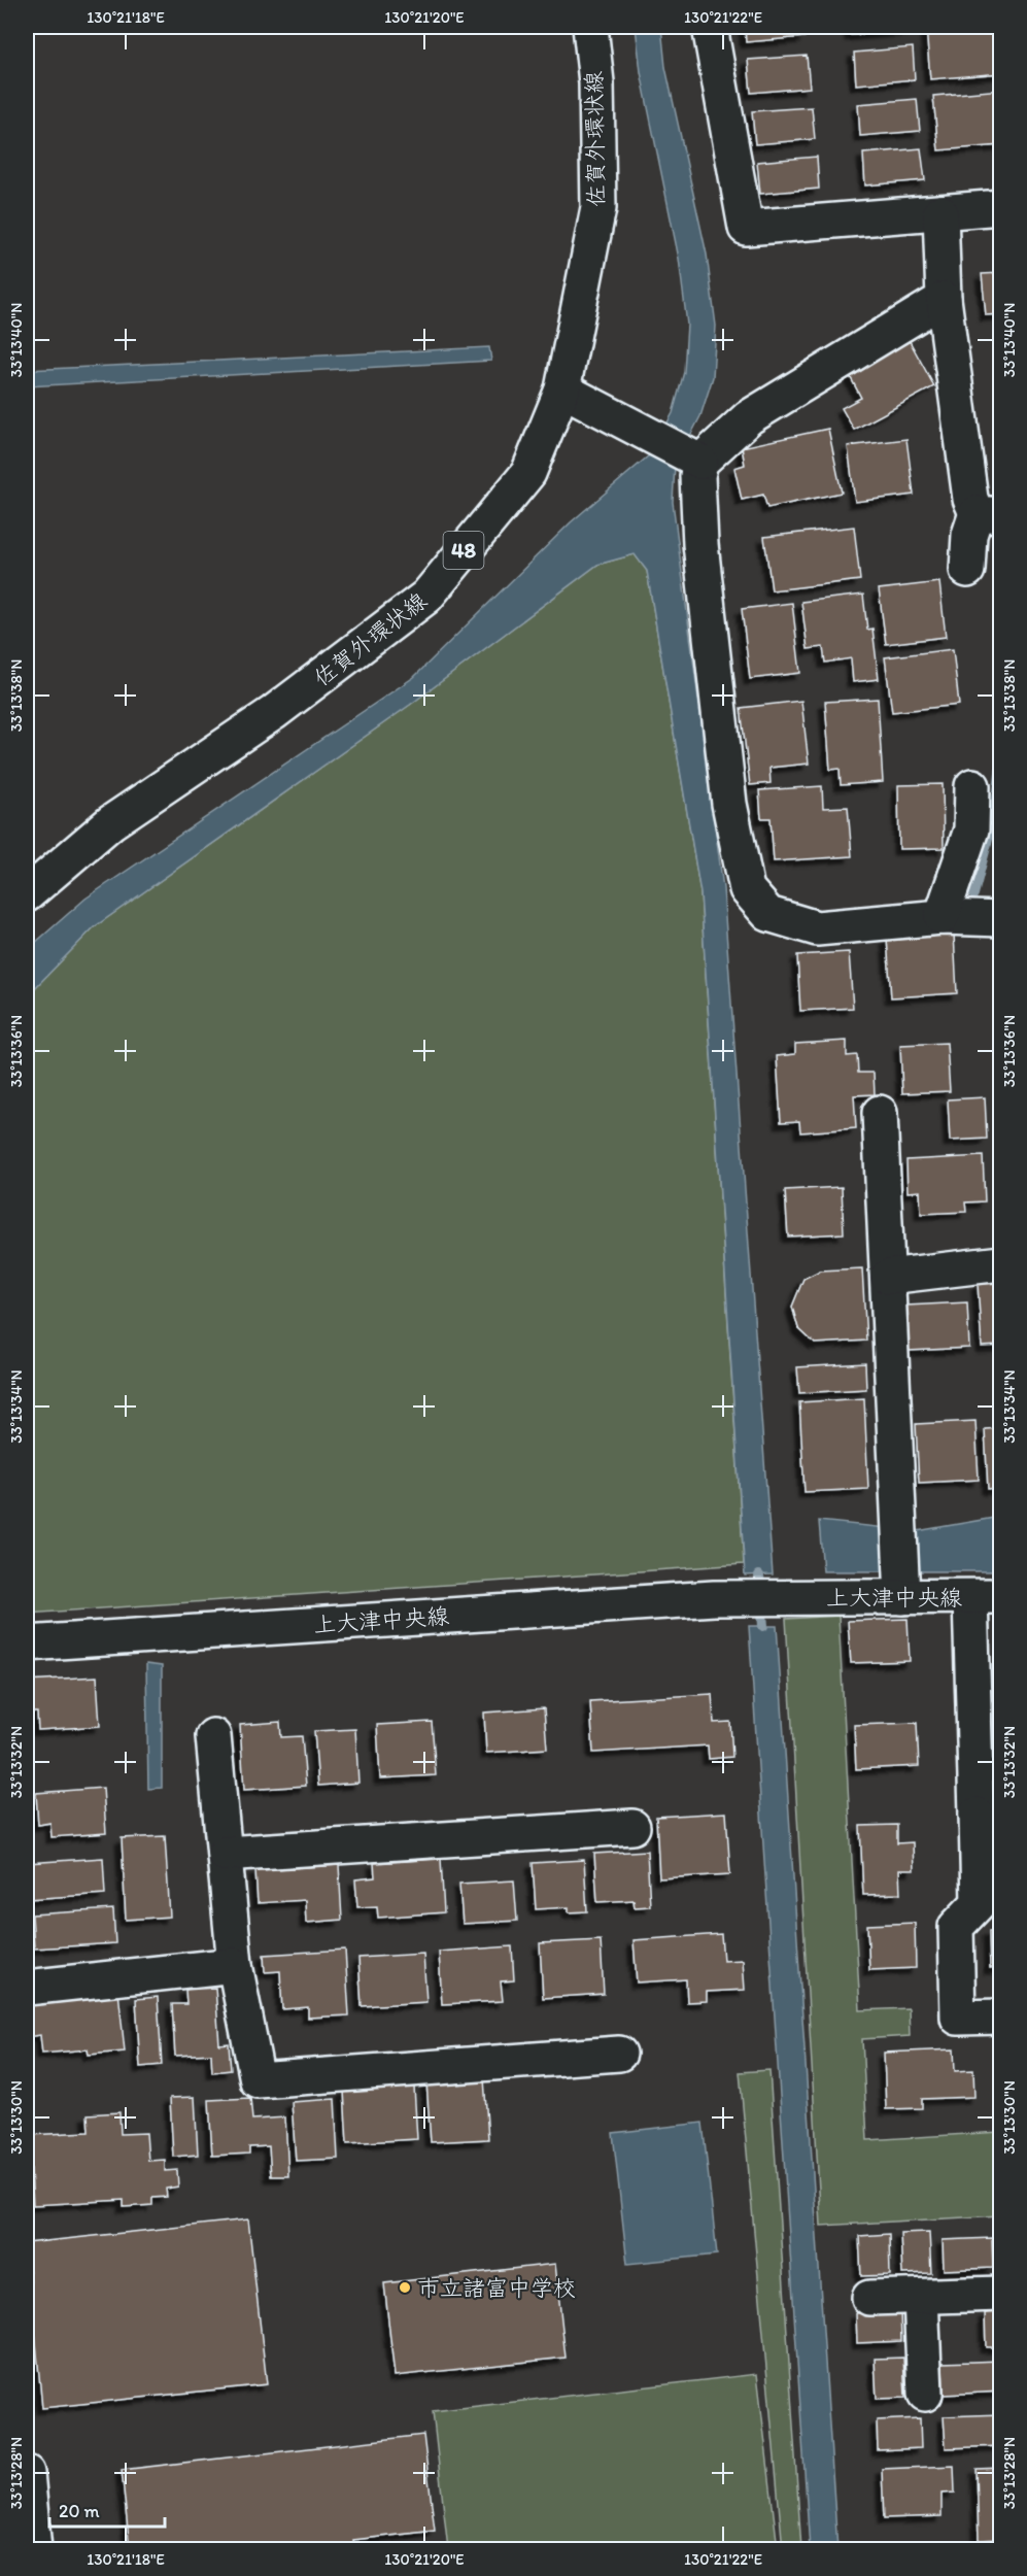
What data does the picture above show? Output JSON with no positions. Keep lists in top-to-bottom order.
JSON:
{
  "streets": {
    "street": ["佐賀外環状線", "48", "上大津中央線"]
  },
  "places": ["市立諸富中学校"],
  "scale_bar": "20 m",
  "coordinates": [
    "130°21'18\"E",
    "130°21'20\"E",
    "130°21'22\"E",
    "33°13'40\"N",
    "33°13'38\"N",
    "33°13'36\"N",
    "33°13'34\"N",
    "33°13'32\"N",
    "33°13'30\"N",
    "33°13'28\"N"
  ]
}
